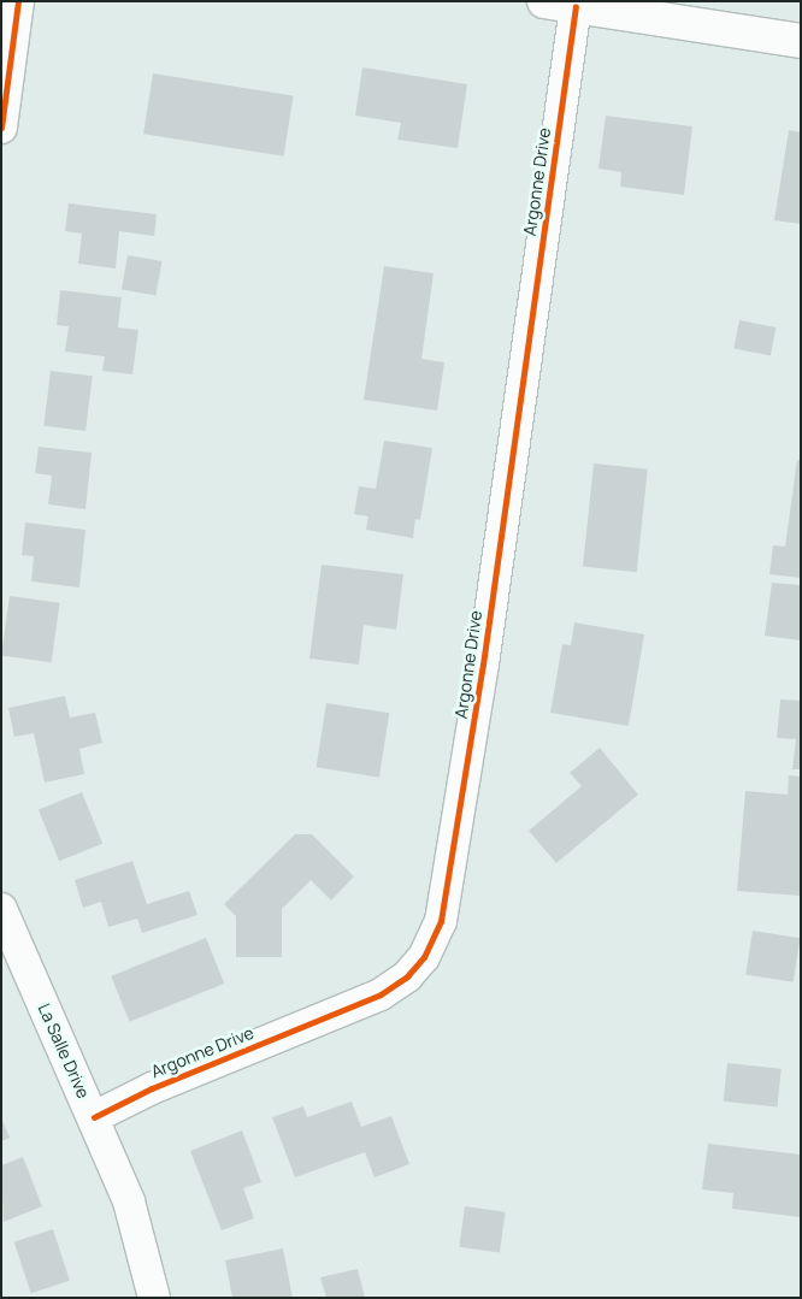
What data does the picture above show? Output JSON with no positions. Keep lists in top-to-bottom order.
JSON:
{
  "streets": {
    "street": ["Argonne Drive", "La Salle Drive"]
  },
  "crossings": [
    ["Argonne Drive", "La Salle Drive"]
  ]
}
